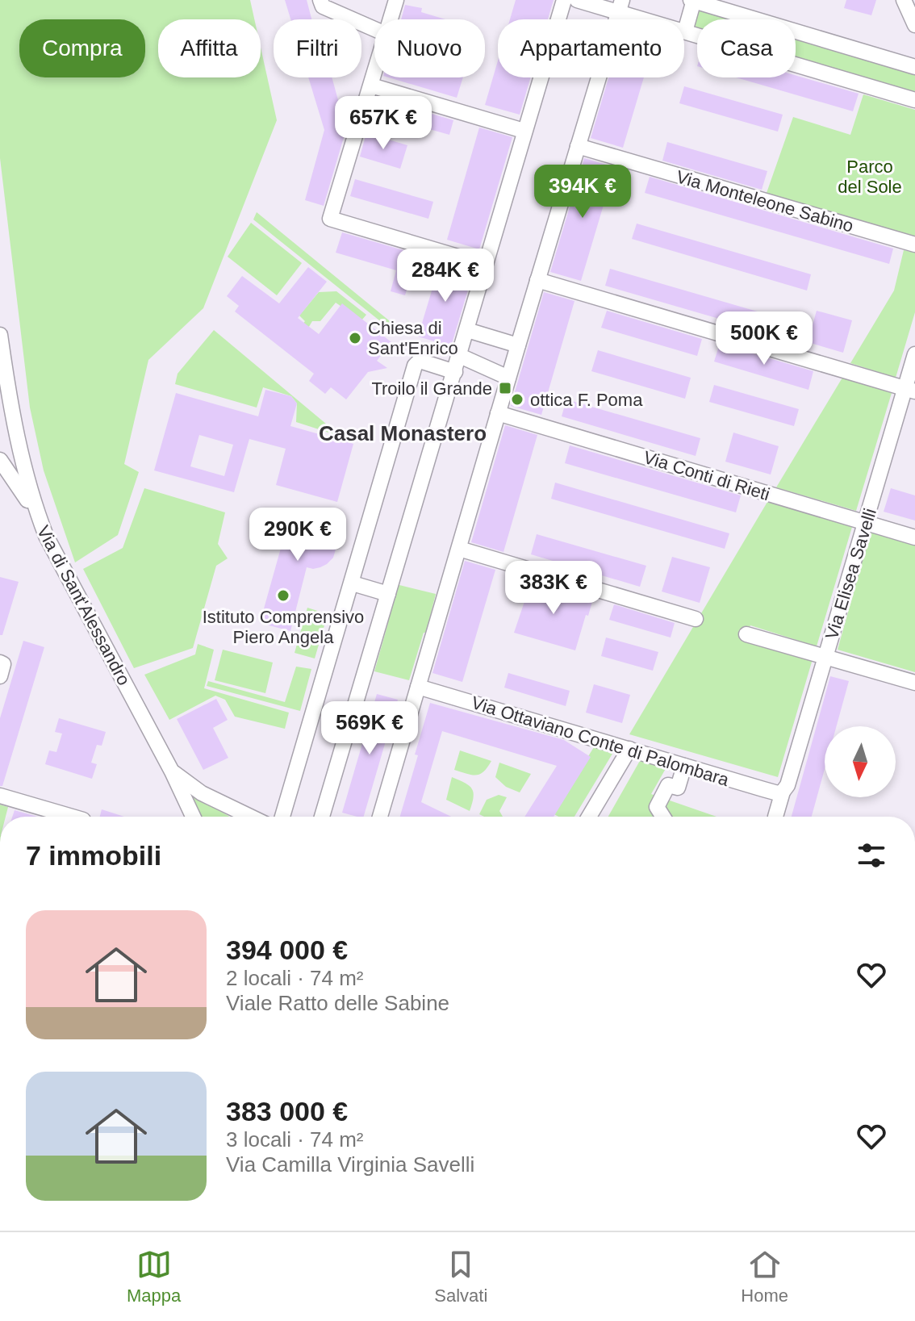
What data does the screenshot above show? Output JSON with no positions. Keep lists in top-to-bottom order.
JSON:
{
  "streets": {
    "street": [
      "Via Monteleone Sabino",
      "Via Conti di Rieti",
      "Via Elisea Savelli",
      "Via di Sant'Alessandro",
      "Via Ottaviano Conte di Palombara"
    ]
  },
  "crossings": [
    ["Via Conti di Rieti", "Via Elisea Savelli"],
    ["Via Elisea Savelli", "Via Ottaviano Conte di Palombara"]
  ],
  "districts": ["Casal Monastero"],
  "parks": ["Parco del Sole"],
  "places": {
    "other": ["Chiesa di Sant'Enrico", "ottica F. Poma", "Istituto Comprensivo Piero Angela"],
    "transit": ["Troilo il Grande"]
  },
  "north": "bottom",
  "page": {
    "chip": [
      "Compra",
      "Affitta",
      "Filtri",
      "Nuovo",
      "Appartamento",
      "Casa"
    ],
    "price": [
      "657K €",
      "394K €",
      "284K €",
      "500K €",
      "290K €",
      "383K €",
      "569K €"
    ],
    "heading": "7 immobili",
    "list": [
      {
        "name": "394 000 €",
        "note": "2 locali · 74 m² · Viale Ratto delle Sabine"
      },
      {
        "name": "383 000 €",
        "note": "3 locali · 74 m² · Via Camilla Virginia Savelli"
      }
    ],
    "tabs": ["Mappa", "Salvati", "Home"]
  }
}
